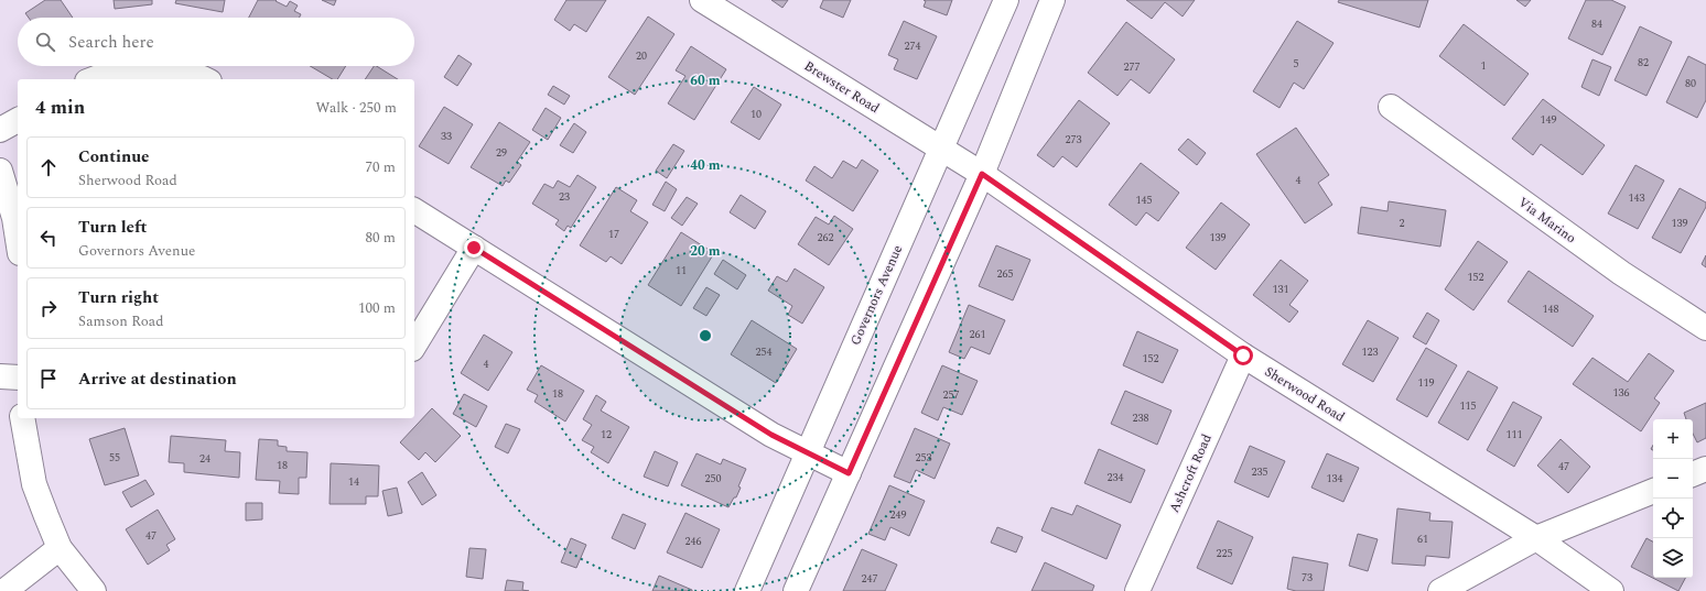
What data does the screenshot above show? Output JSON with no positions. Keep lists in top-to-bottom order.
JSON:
{
  "streets": {
    "street": [
      "Brewster Road",
      "Via Marino",
      "Governors Avenue",
      "Sherwood Road",
      "Ashcroft Road"
    ]
  },
  "crossings": [
    ["Brewster Road", "Governors Avenue"],
    ["Brewster Road", "Sherwood Road"],
    ["Sherwood Road", "Ashcroft Road"]
  ],
  "house_numbers": [
    "84",
    "274",
    "20",
    "82",
    "5",
    "1",
    "277",
    "80",
    "10",
    "149",
    "33",
    "273",
    "29",
    "4",
    "23",
    "143",
    "145",
    "2",
    "139",
    "17",
    "262",
    "139",
    "11",
    "265",
    "152",
    "131",
    "148",
    "261",
    "254",
    "123",
    "152",
    "4",
    "119",
    "136",
    "18",
    "257",
    "115",
    "238",
    "12",
    "111",
    "55",
    "253",
    "24",
    "18",
    "47",
    "235",
    "234",
    "250",
    "134",
    "14",
    "249",
    "47",
    "61",
    "246",
    "225",
    "73",
    "247"
  ],
  "page": {
    "search": "Search here",
    "heading": ["4 min", "Walk · 250 m"],
    "list": [
      ["Continue", "Sherwood Road", "70 m"],
      ["Turn left", "Governors Avenue", "80 m"],
      ["Turn right", "Samson Road", "100 m"],
      "Arrive at destination"
    ],
    "map_buttons": ["+", "−"]
  },
  "rings": ["60 m", "40 m", "20 m"]
}
